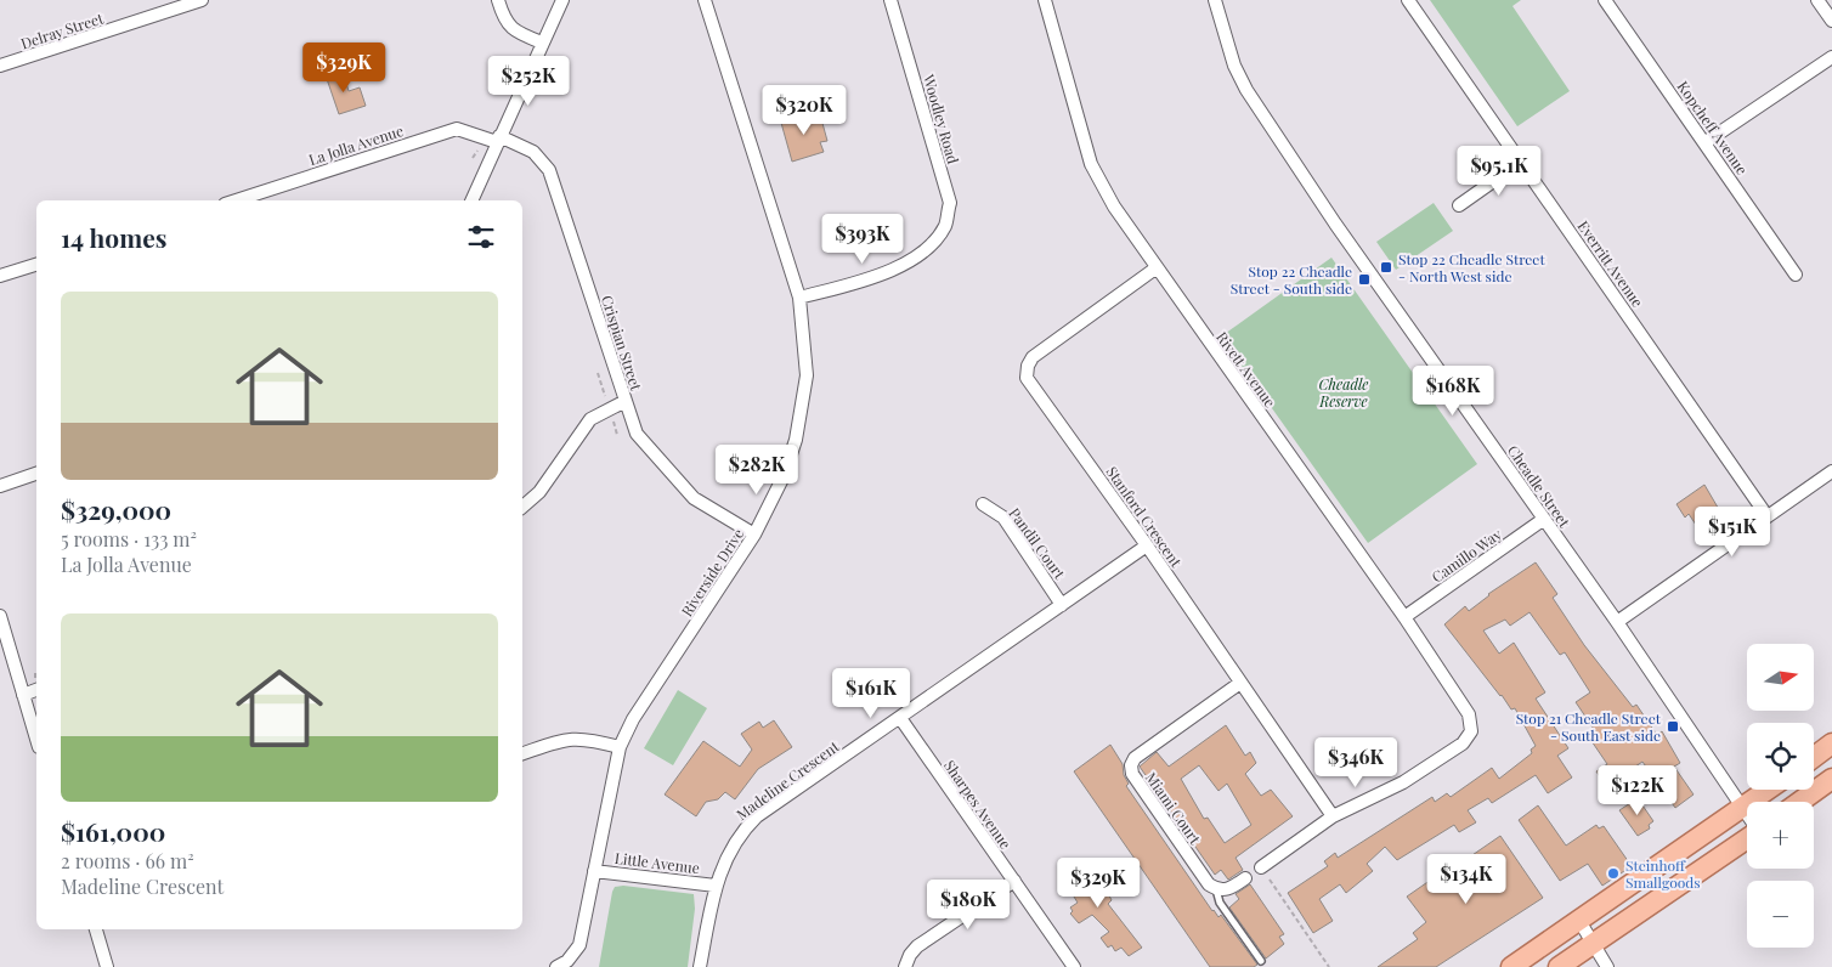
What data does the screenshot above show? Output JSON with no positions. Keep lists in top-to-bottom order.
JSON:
{
  "streets": {
    "street": [
      "Delray Street",
      "Woodley Road",
      "Kopcheff Avenue",
      "La Jolla Avenue",
      "Everritt Avenue",
      "Crispian Street",
      "Rivett Avenue",
      "Cheadle Street",
      "Stanford Crescent",
      "Pandil Court",
      "Camillo Way",
      "Riverside Drive",
      "Madeline Crescent",
      "Sharpes Avenue",
      "Miami Court",
      "Little Avenue"
    ]
  },
  "crossings": [
    ["Woodley Road", "Riverside Drive"],
    ["La Jolla Avenue", "Crispian Street"],
    ["Crispian Street", "Riverside Drive"],
    ["Rivett Avenue", "Stanford Crescent"],
    ["Rivett Avenue", "Camillo Way"],
    ["Cheadle Street", "Camillo Way"],
    ["Stanford Crescent", "Madeline Crescent"],
    ["Stanford Crescent", "Miami Court"],
    ["Pandil Court", "Madeline Crescent"],
    ["Riverside Drive", "Little Avenue"],
    ["Madeline Crescent", "Sharpes Avenue"],
    ["Madeline Crescent", "Little Avenue"]
  ],
  "parks": ["Cheadle Reserve"],
  "places": {
    "transit": ["Stop 22 Cheadle Street - North West side", "Stop 22 Cheadle Street - South side", "Stop 21 Cheadle Street - South East side"],
    "other": ["Steinhoff Smallgoods"]
  },
  "north": "right",
  "page": {
    "price": [
      "$329K",
      "$252K",
      "$320K",
      "$95.1K",
      "$393K",
      "$168K",
      "$282K",
      "$151K",
      "$161K",
      "$346K",
      "$122K",
      "$134K",
      "$329K",
      "$180K"
    ],
    "heading": "14 homes",
    "list": [
      {
        "name": "$329,000",
        "note": "5 rooms · 133 m² · La Jolla Avenue"
      },
      {
        "name": "$161,000",
        "note": "2 rooms · 66 m² · Madeline Crescent"
      }
    ],
    "map_buttons": ["+", "−"]
  }
}
